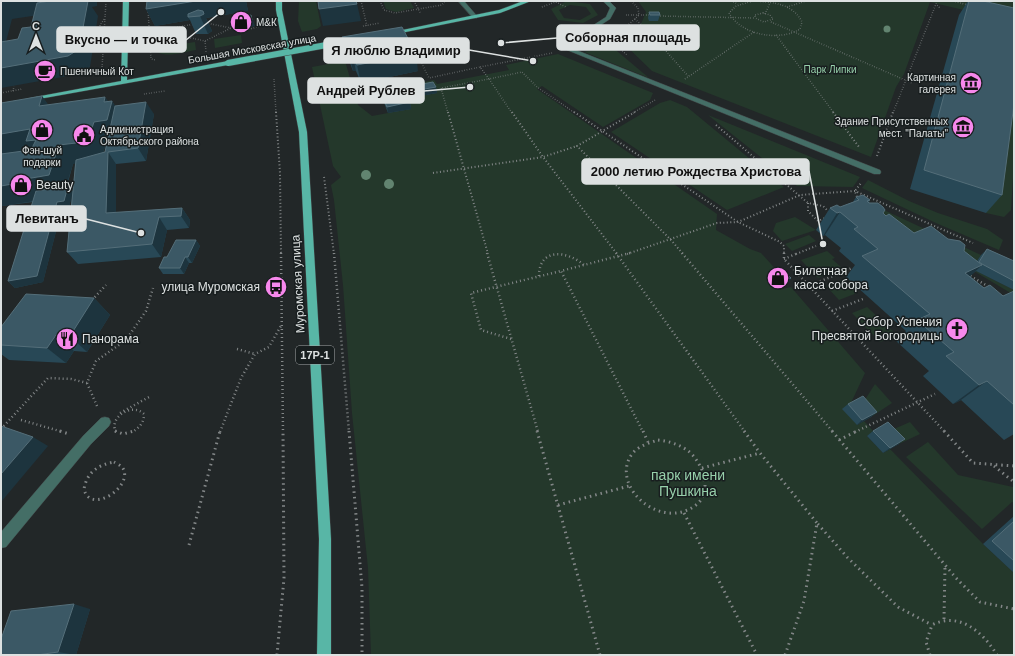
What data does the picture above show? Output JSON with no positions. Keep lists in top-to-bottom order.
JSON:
{
  "streets": {
    "main road": ["Большая Московская улица", "Муромская улица", "17Р-1"]
  },
  "parks": ["Парк Липки", "парк имени Пушкина"],
  "places": {
    "other": [
      "Вкусно — и точка",
      "Соборная площадь",
      "Я люблю Владимир",
      "Андрей Рублев",
      "Левитанъ",
      "2000 летию Рождества Христова"
    ],
    "shop": [
      "М&К",
      "Фэн-шуй подарки",
      "Beauty",
      "Билетная касса собора"
    ],
    "cafe": ["Пшеничный Кот"],
    "museum": ["Картинная галерея", "Здание Присутственных мест. \"Палаты\""],
    "public building": ["Администрация Октябрьского района"],
    "bus stop": ["улица Муромская"],
    "church": ["Собор Успения Пресвятой Богородицы"],
    "restaurant": ["Панорама"]
  },
  "north": "top"
}
